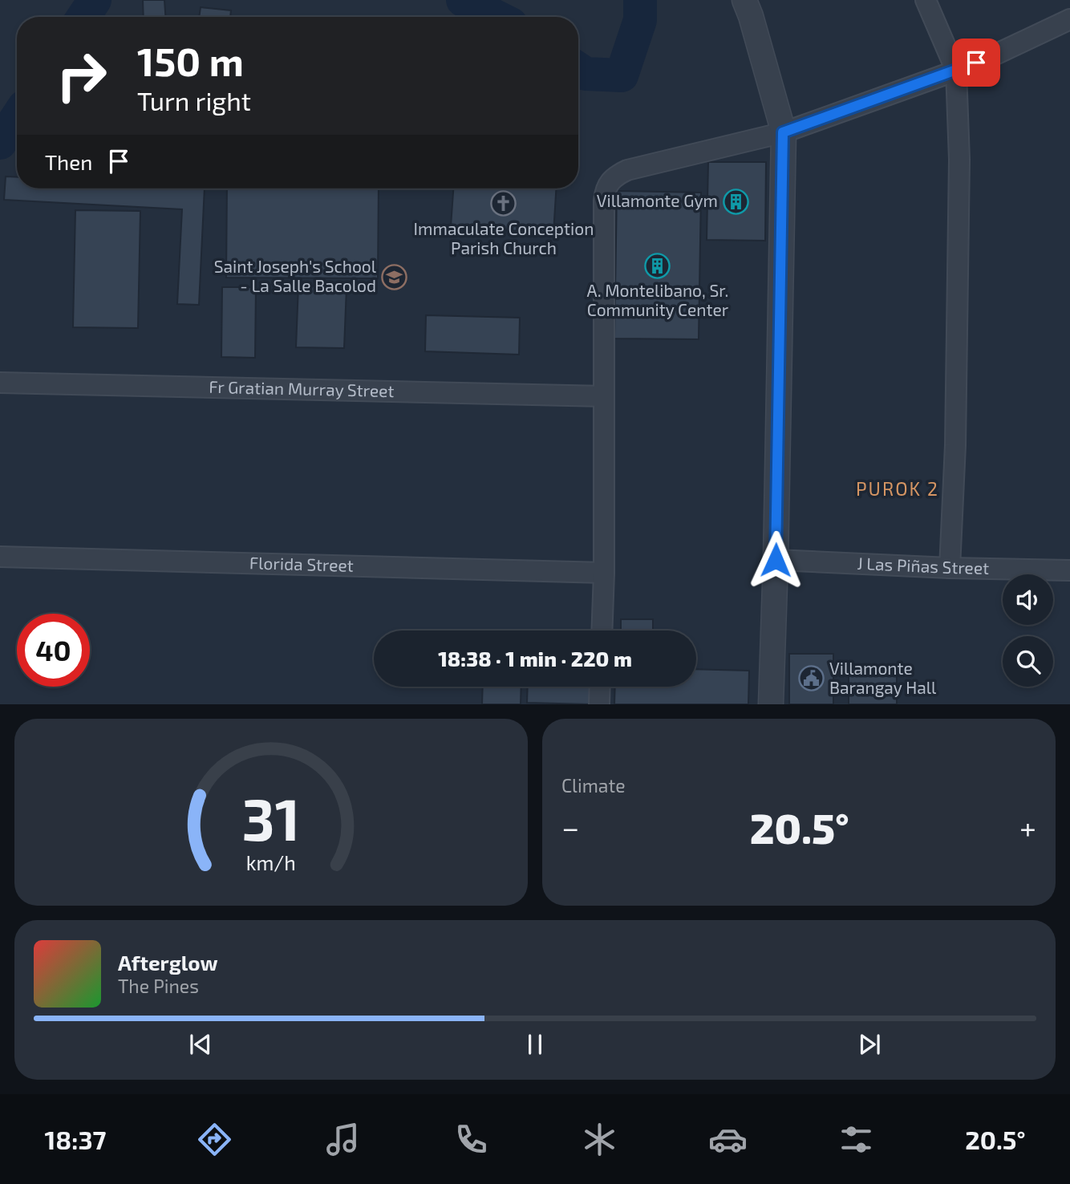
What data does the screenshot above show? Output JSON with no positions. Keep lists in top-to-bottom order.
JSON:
{
  "streets": {
    "street": ["Fr Gratian Murray Street", "Florida Street", "J Las Piñas Street"]
  },
  "districts": ["PUROK 2"],
  "places": {
    "building": ["Villamonte Gym", "A. Montelibano, Sr. Community Center"],
    "church": ["Immaculate Conception Parish Church"],
    "school or university": ["Saint Joseph's School - La Salle Bacolod"],
    "public building": ["Villamonte Barangay Hall"]
  },
  "page": {
    "turn": ["150 m", "Turn right"],
    "then": "Then",
    "limit": "40",
    "trip": "18:38 · 1 min · 220 m",
    "tile": "Climate",
    "heat": ["−", "20.5°", "+"],
    "song": ["Afterglow", "The Pines"],
    "tabs": ["18:37", "20.5°"],
    "gauge": ["31", "km/h"]
  }
}
